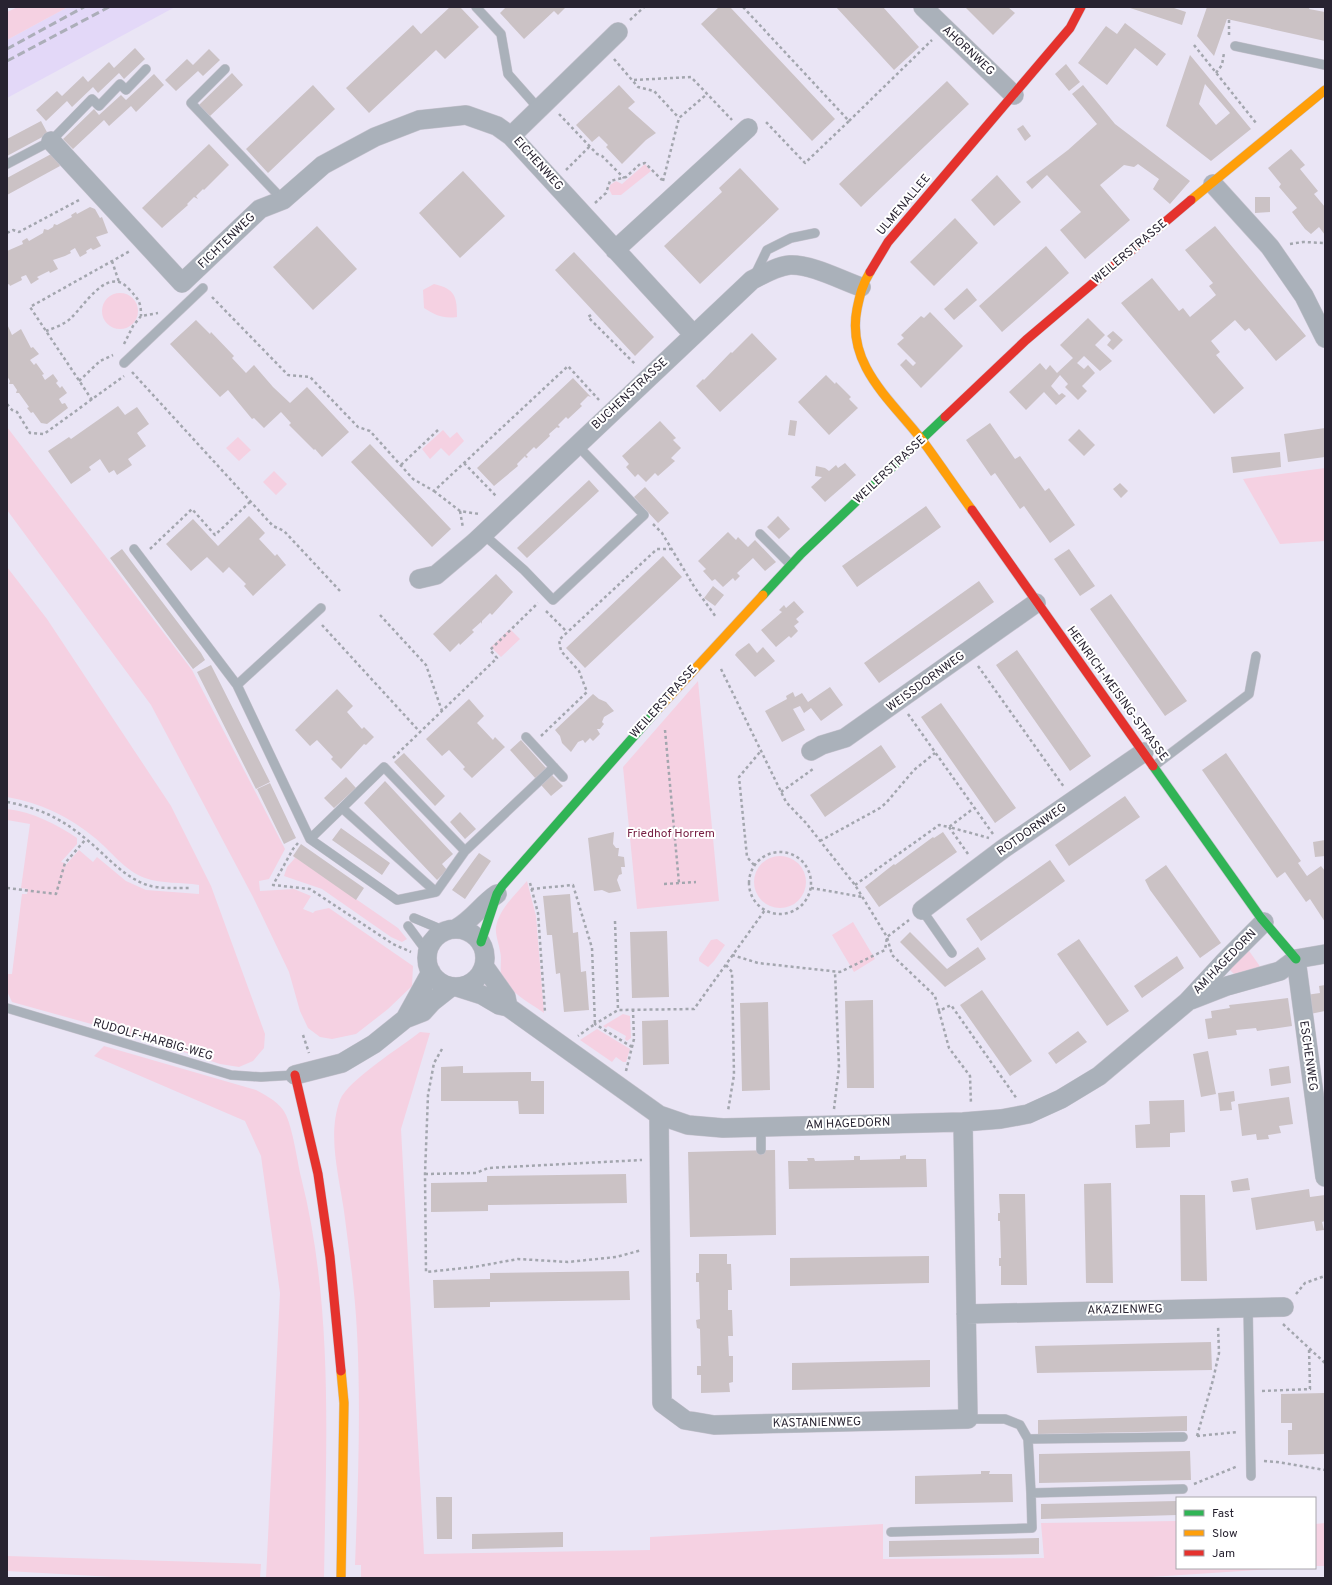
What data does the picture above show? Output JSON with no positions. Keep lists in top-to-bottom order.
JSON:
{
  "streets": {
    "street": [
      "AHORNWEG",
      "EICHENWEG",
      "ULMENALLEE",
      "FICHTENWEG",
      "WEILERSTRASSE",
      "BUCHENSTRASSE",
      "WEISSDORNWEG",
      "HEINRICH-MEISING-STRASSE",
      "ROTDORNWEG",
      "AM HAGEDORN",
      "ESCHENWEG",
      "AKAZIENWEG",
      "KASTANIENWEG"
    ],
    "lane": ["RUDOLF-HARBIG-WEG"]
  },
  "crossings": [
    ["AHORNWEG", "ULMENALLEE"],
    ["EICHENWEG", "FICHTENWEG"],
    ["EICHENWEG", "BUCHENSTRASSE"],
    ["ULMENALLEE", "WEILERSTRASSE"],
    ["ULMENALLEE", "BUCHENSTRASSE"],
    ["ULMENALLEE", "HEINRICH-MEISING-STRASSE"],
    ["WEILERSTRASSE", "HEINRICH-MEISING-STRASSE"],
    ["WEILERSTRASSE", "AM HAGEDORN"],
    ["WEISSDORNWEG", "HEINRICH-MEISING-STRASSE"],
    ["HEINRICH-MEISING-STRASSE", "ROTDORNWEG"],
    ["HEINRICH-MEISING-STRASSE", "AM HAGEDORN"],
    ["HEINRICH-MEISING-STRASSE", "ESCHENWEG"],
    ["AM HAGEDORN", "ESCHENWEG"],
    ["AM HAGEDORN", "KASTANIENWEG"]
  ],
  "parks": ["Friedhof Horrem"],
  "legend": ["Fast", "Slow", "Jam"]
}
